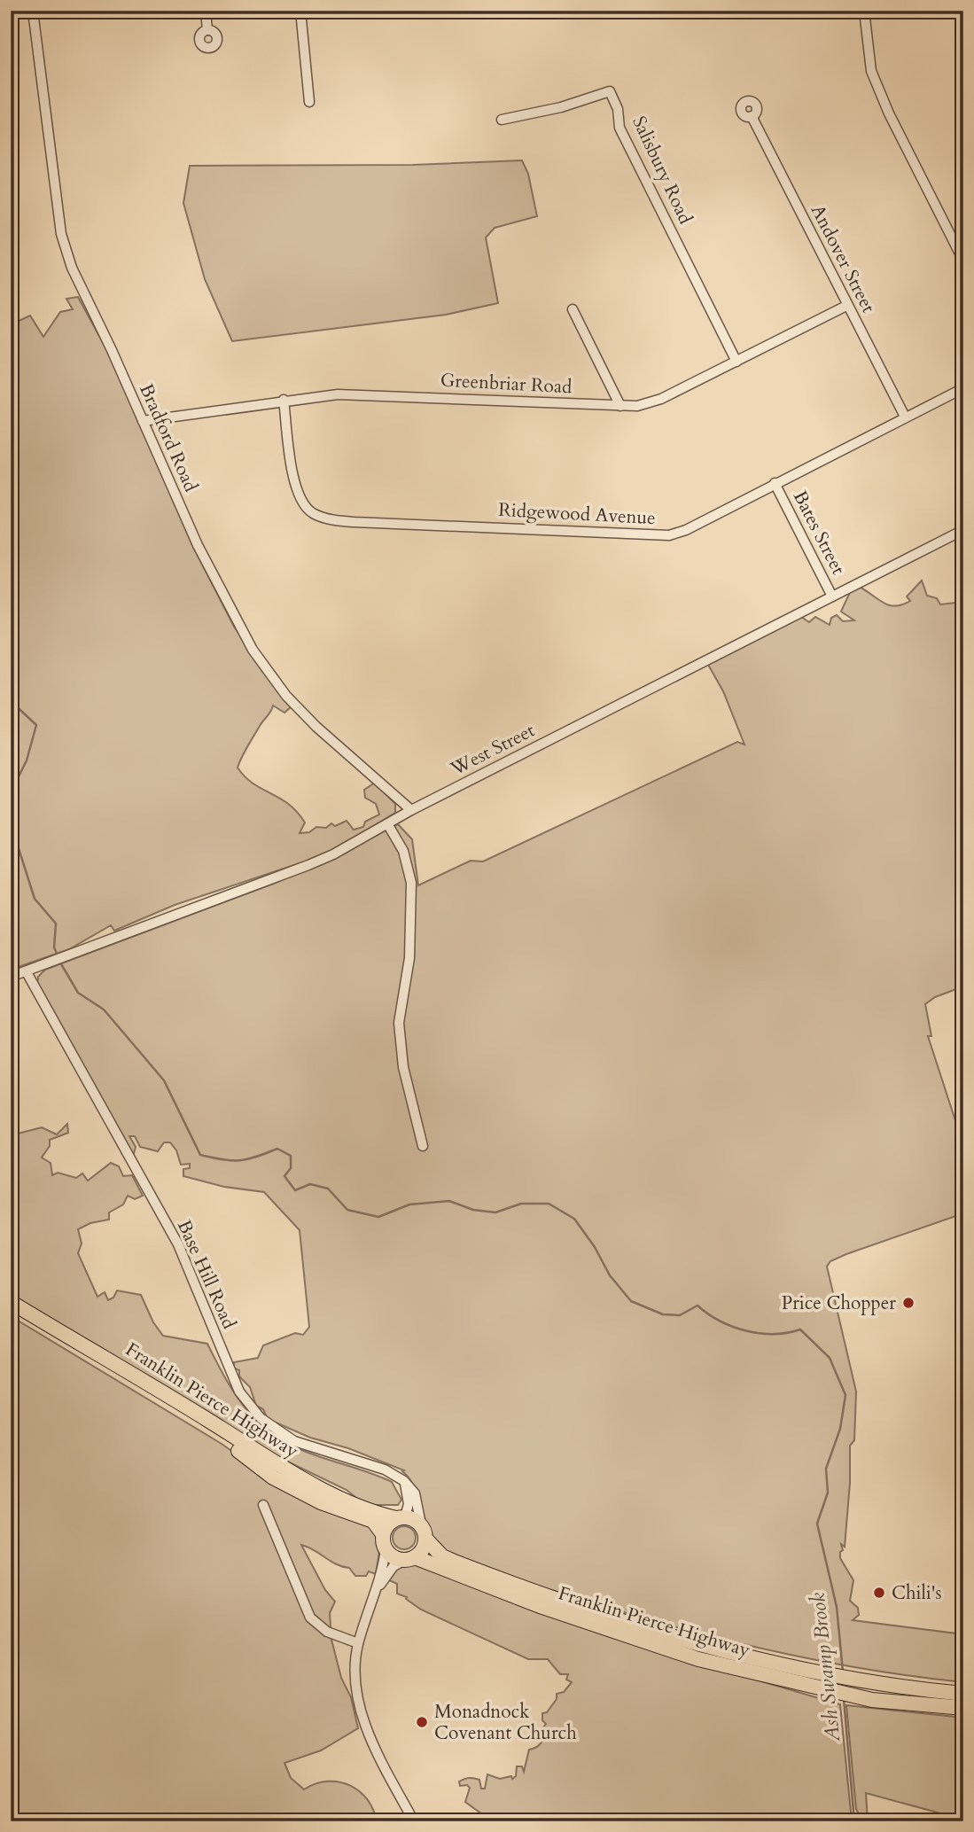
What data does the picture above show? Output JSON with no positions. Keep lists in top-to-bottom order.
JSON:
{
  "streets": {
    "highway": ["Franklin Pierce Highway"],
    "street": [
      "Salisbury Road",
      "Andover Street",
      "Greenbriar Road",
      "Bradford Road",
      "Ridgewood Avenue",
      "Bates Street",
      "West Street",
      "Base Hill Road"
    ]
  },
  "crossings": [
    ["Salisbury Road", "Greenbriar Road"],
    ["Andover Street", "Greenbriar Road"],
    ["Andover Street", "Ridgewood Avenue"],
    ["Greenbriar Road", "Bradford Road"],
    ["Greenbriar Road", "Ridgewood Avenue"],
    ["Bradford Road", "West Street"],
    ["Ridgewood Avenue", "Bates Street"],
    ["Bates Street", "West Street"],
    ["West Street", "Base Hill Road"]
  ],
  "water": ["Ash Swamp Brook"],
  "places": ["Price Chopper", "Chili's", "Monadnock Covenant Church"]
}
